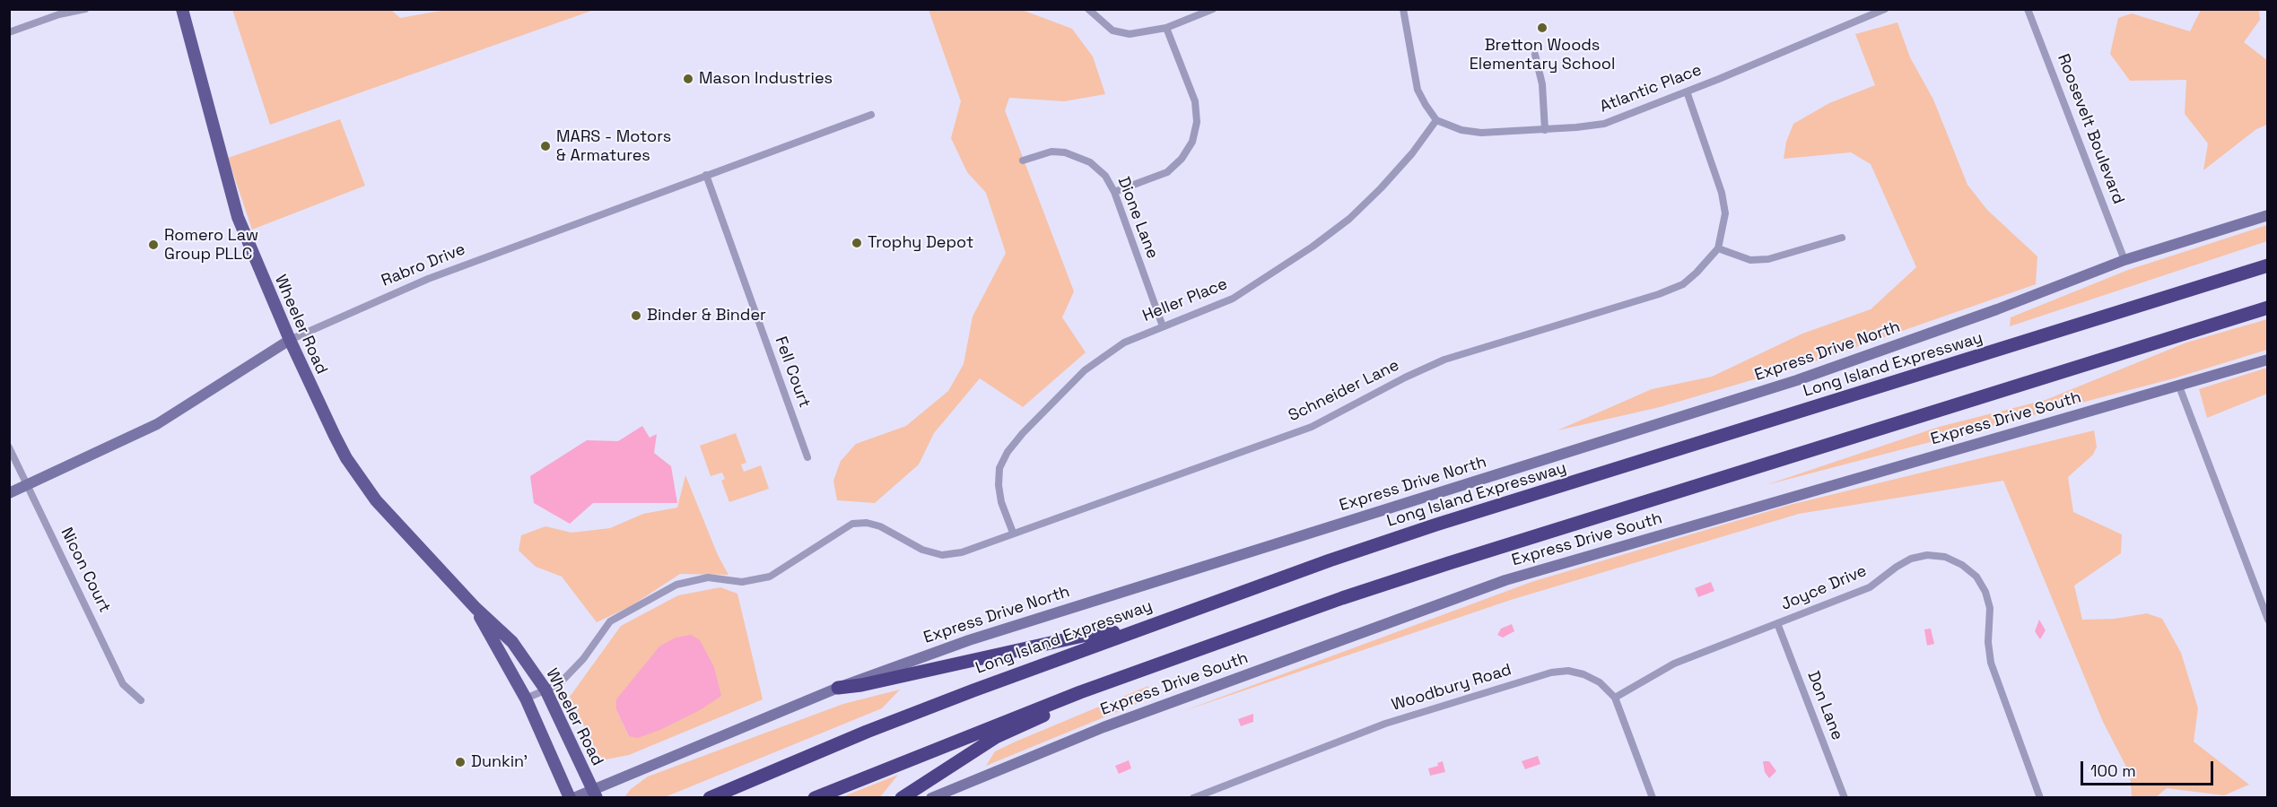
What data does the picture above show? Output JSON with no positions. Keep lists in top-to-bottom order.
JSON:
{
  "streets": {
    "highway": ["Long Island Expressway"],
    "main road": [
      "Rabro Drive",
      "Wheeler Road",
      "Express Drive North",
      "Express Drive South"
    ],
    "street": [
      "Atlantic Place",
      "Roosevelt Boulevard",
      "Dione Lane",
      "Heller Place",
      "Fell Court",
      "Schneider Lane",
      "Nicon Court",
      "Joyce Drive",
      "Woodbury Road",
      "Don Lane"
    ]
  },
  "crossings": [
    ["Atlantic Place", "Heller Place"],
    ["Roosevelt Boulevard", "Express Drive North"],
    ["Dione Lane", "Heller Place"],
    ["Rabro Drive", "Wheeler Road"],
    ["Rabro Drive", "Fell Court"],
    ["Rabro Drive", "Nicon Court"],
    ["Heller Place", "Schneider Lane"],
    ["Wheeler Road", "Express Drive North"],
    ["Wheeler Road", "Schneider Lane"],
    ["Joyce Drive", "Woodbury Road"],
    ["Joyce Drive", "Don Lane"]
  ],
  "places": [
    "Bretton Woods Elementary School",
    "Mason Industries",
    "MARS - Motors & Armatures",
    "Trophy Depot",
    "Romero Law Group PLLC",
    "Binder & Binder",
    "Dunkin'"
  ],
  "scale_bar": "100 m"
}
